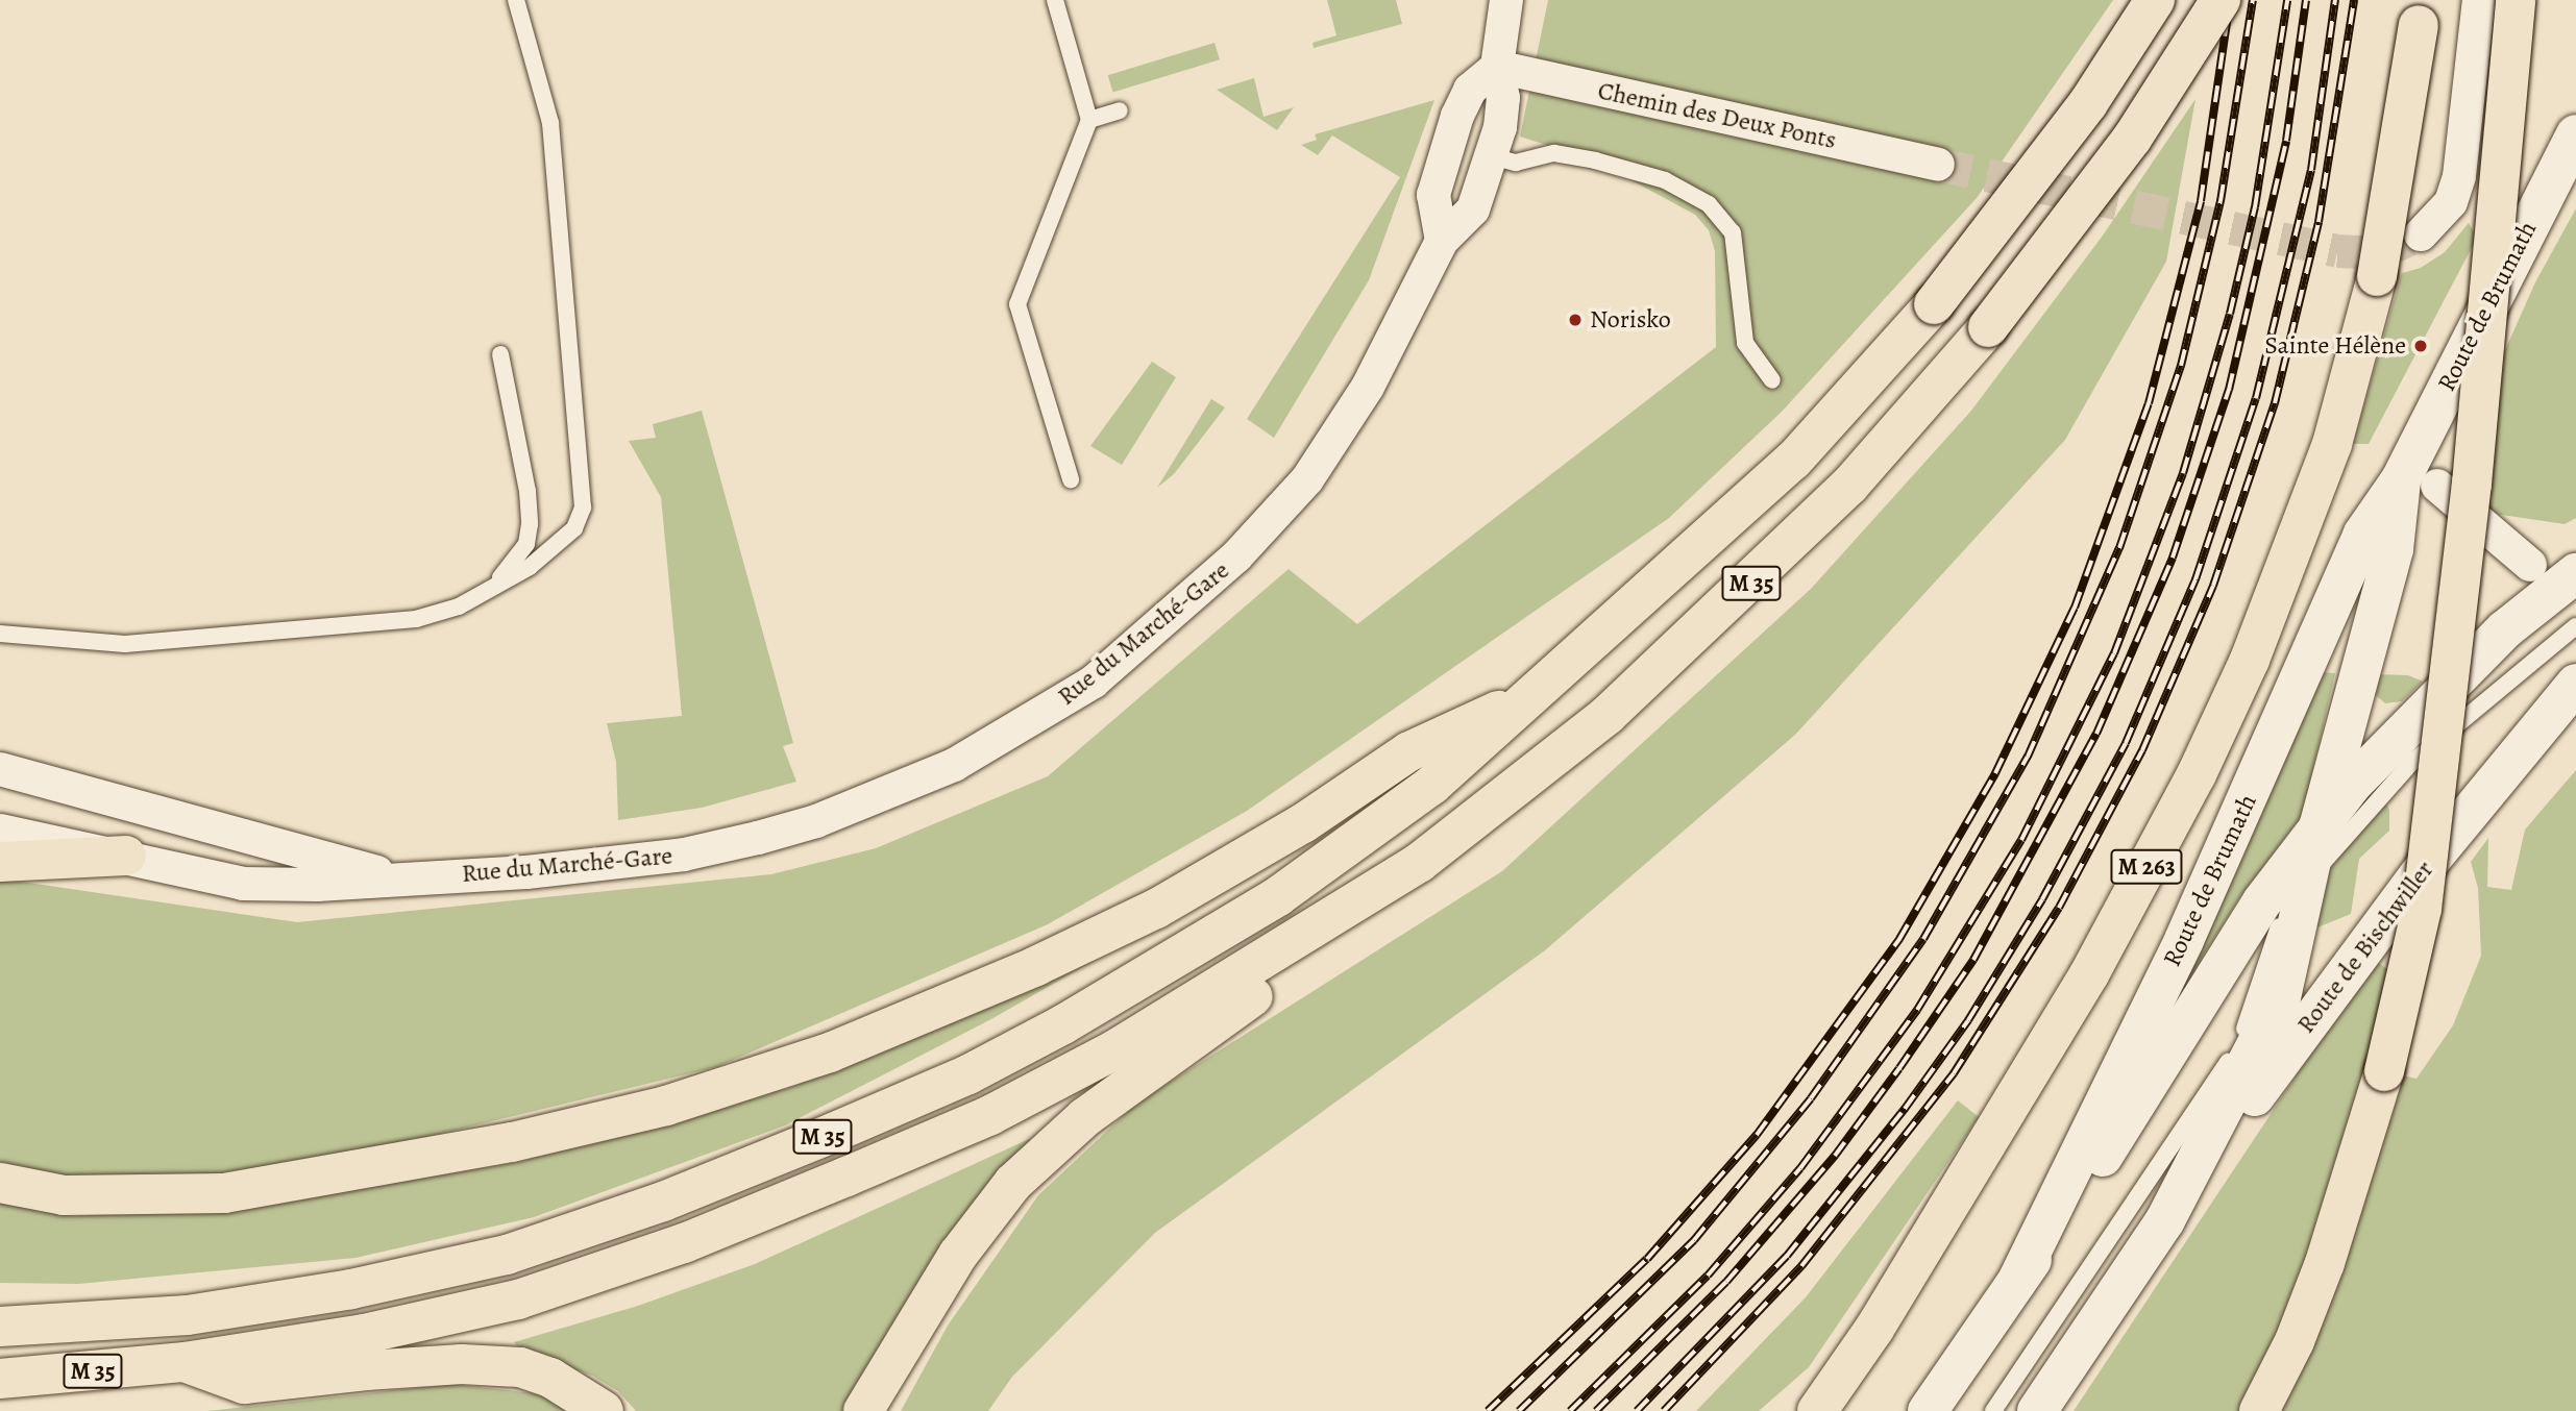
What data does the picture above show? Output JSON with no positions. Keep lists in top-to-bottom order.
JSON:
{
  "streets": {
    "highway": ["M 35", "M 263"],
    "main road": ["Route de Brumath", "Route de Bischwiller"],
    "street": ["Chemin des Deux Ponts", "Rue du Marché-Gare"]
  },
  "crossings": [
    ["Chemin des Deux Ponts", "Rue du Marché-Gare"],
    ["Route de Brumath", "Route de Bischwiller"]
  ],
  "places": ["Norisko", "Sainte Hélène"]
}
